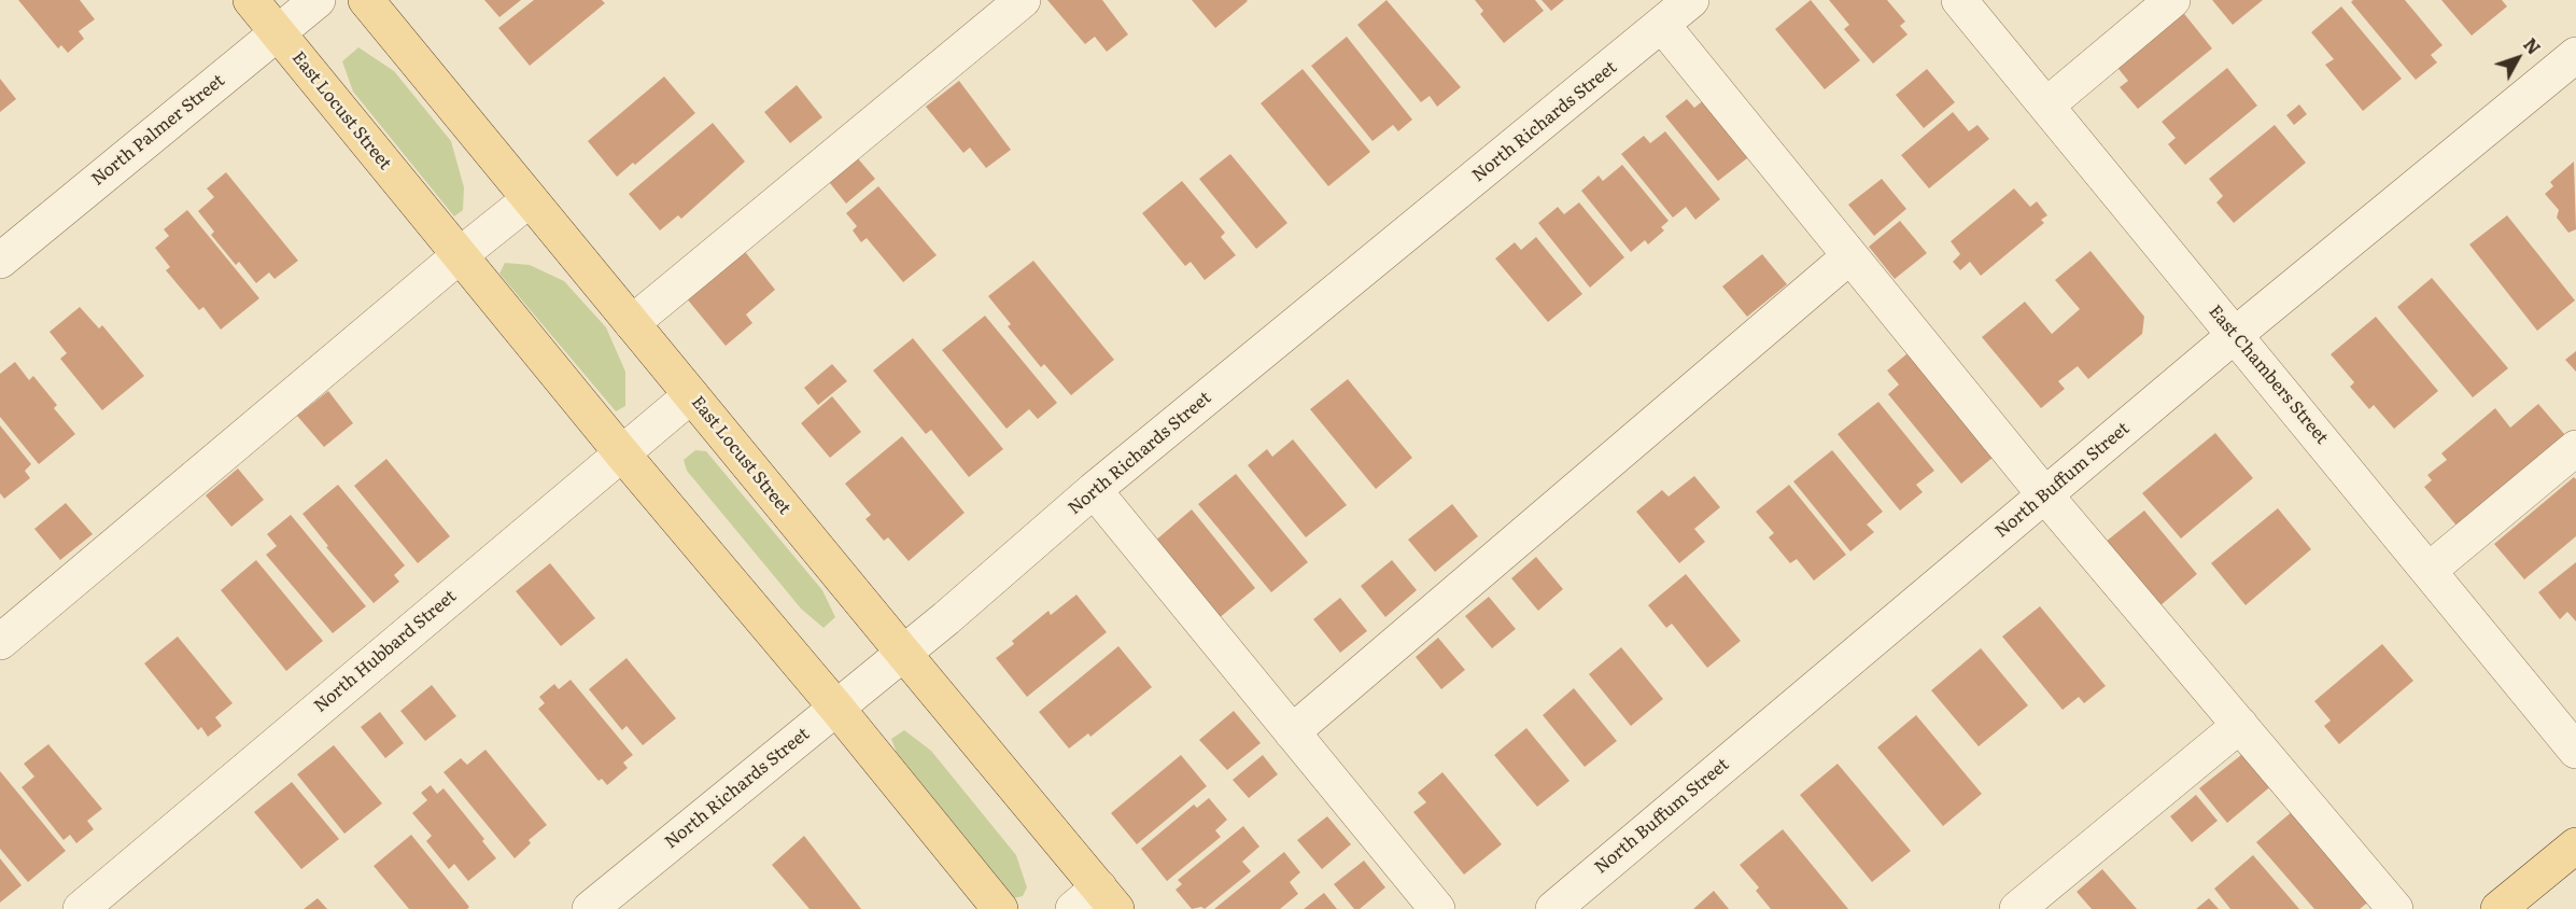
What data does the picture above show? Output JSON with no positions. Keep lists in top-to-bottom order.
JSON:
{
  "streets": {
    "main road": ["East Locust Street"],
    "street": [
      "North Richards Street",
      "North Palmer Street",
      "East Chambers Street",
      "North Buffum Street",
      "North Hubbard Street"
    ]
  },
  "crossings": [
    ["East Locust Street", "North Richards Street"],
    ["East Locust Street", "North Palmer Street"],
    ["East Locust Street", "North Hubbard Street"],
    ["East Chambers Street", "North Buffum Street"]
  ],
  "north": "top right"
}
